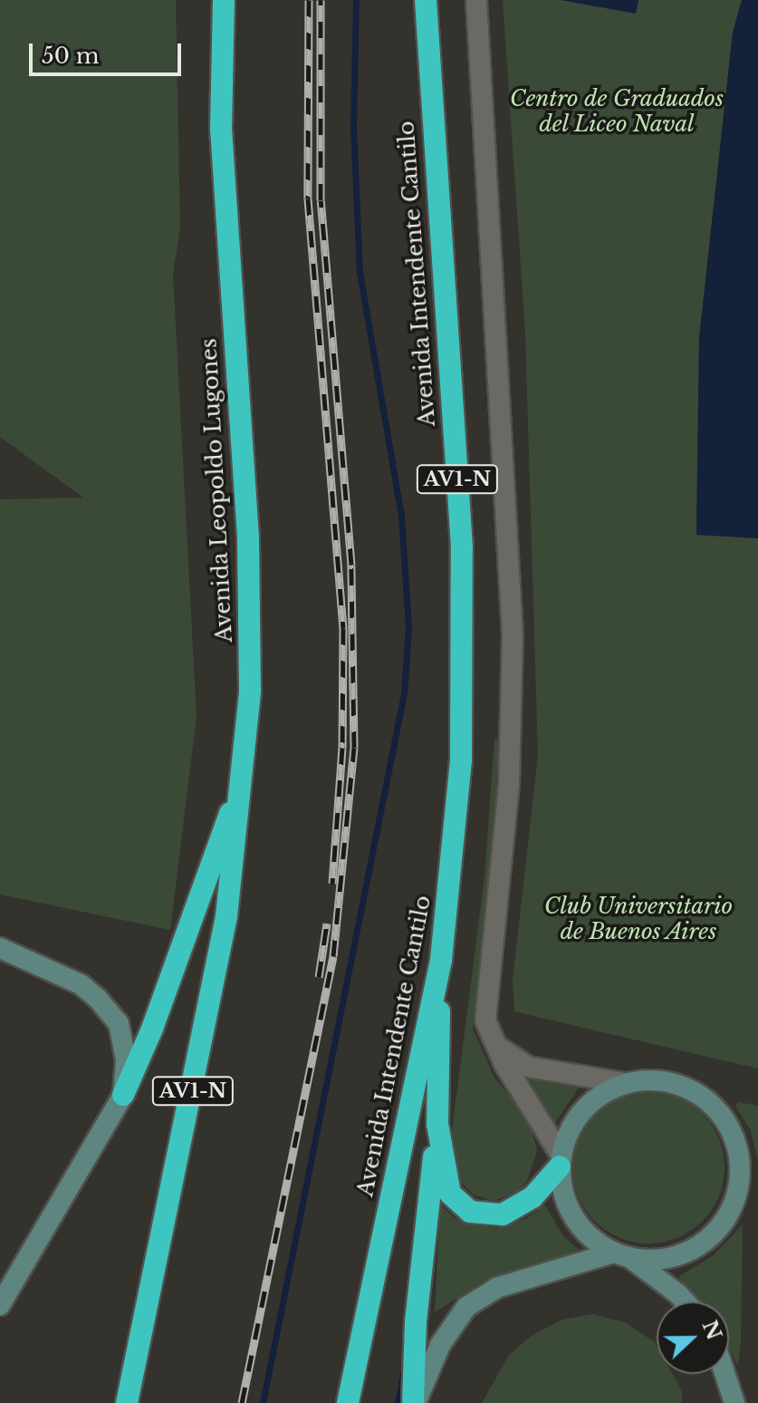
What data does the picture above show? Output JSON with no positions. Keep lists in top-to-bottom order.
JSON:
{
  "streets": {
    "highway": ["Avenida Intendente Cantilo", "AV1-N", "Avenida Leopoldo Lugones"]
  },
  "parks": ["Centro de Graduados del Liceo Naval", "Club Universitario de Buenos Aires"],
  "scale_bar": "50 m",
  "north": "right"
}
